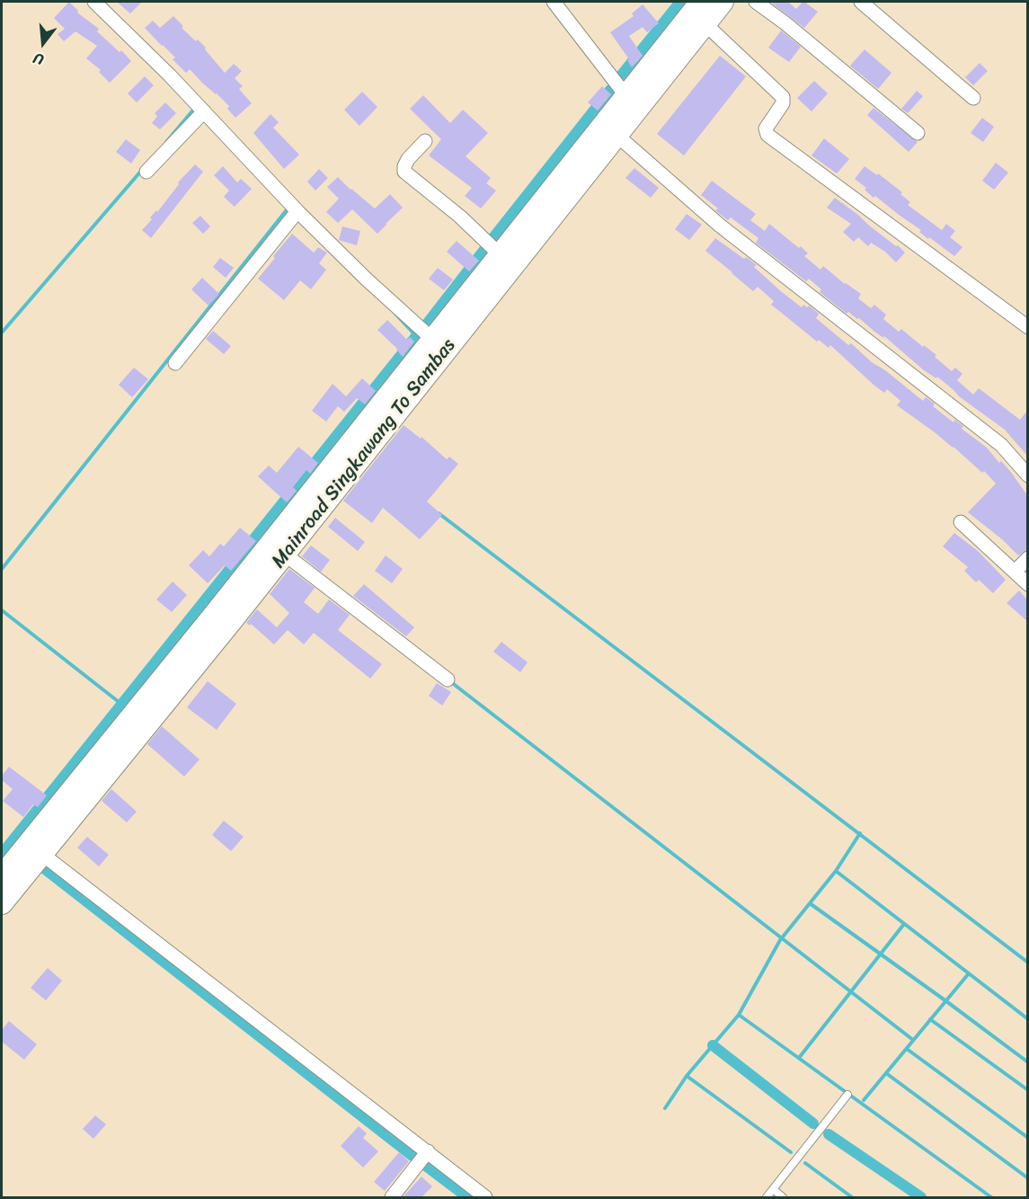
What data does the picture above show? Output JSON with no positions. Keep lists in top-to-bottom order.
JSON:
{
  "streets": {
    "highway": ["Mainroad Singkawang To Sambas"]
  },
  "north": "bottom"
}
